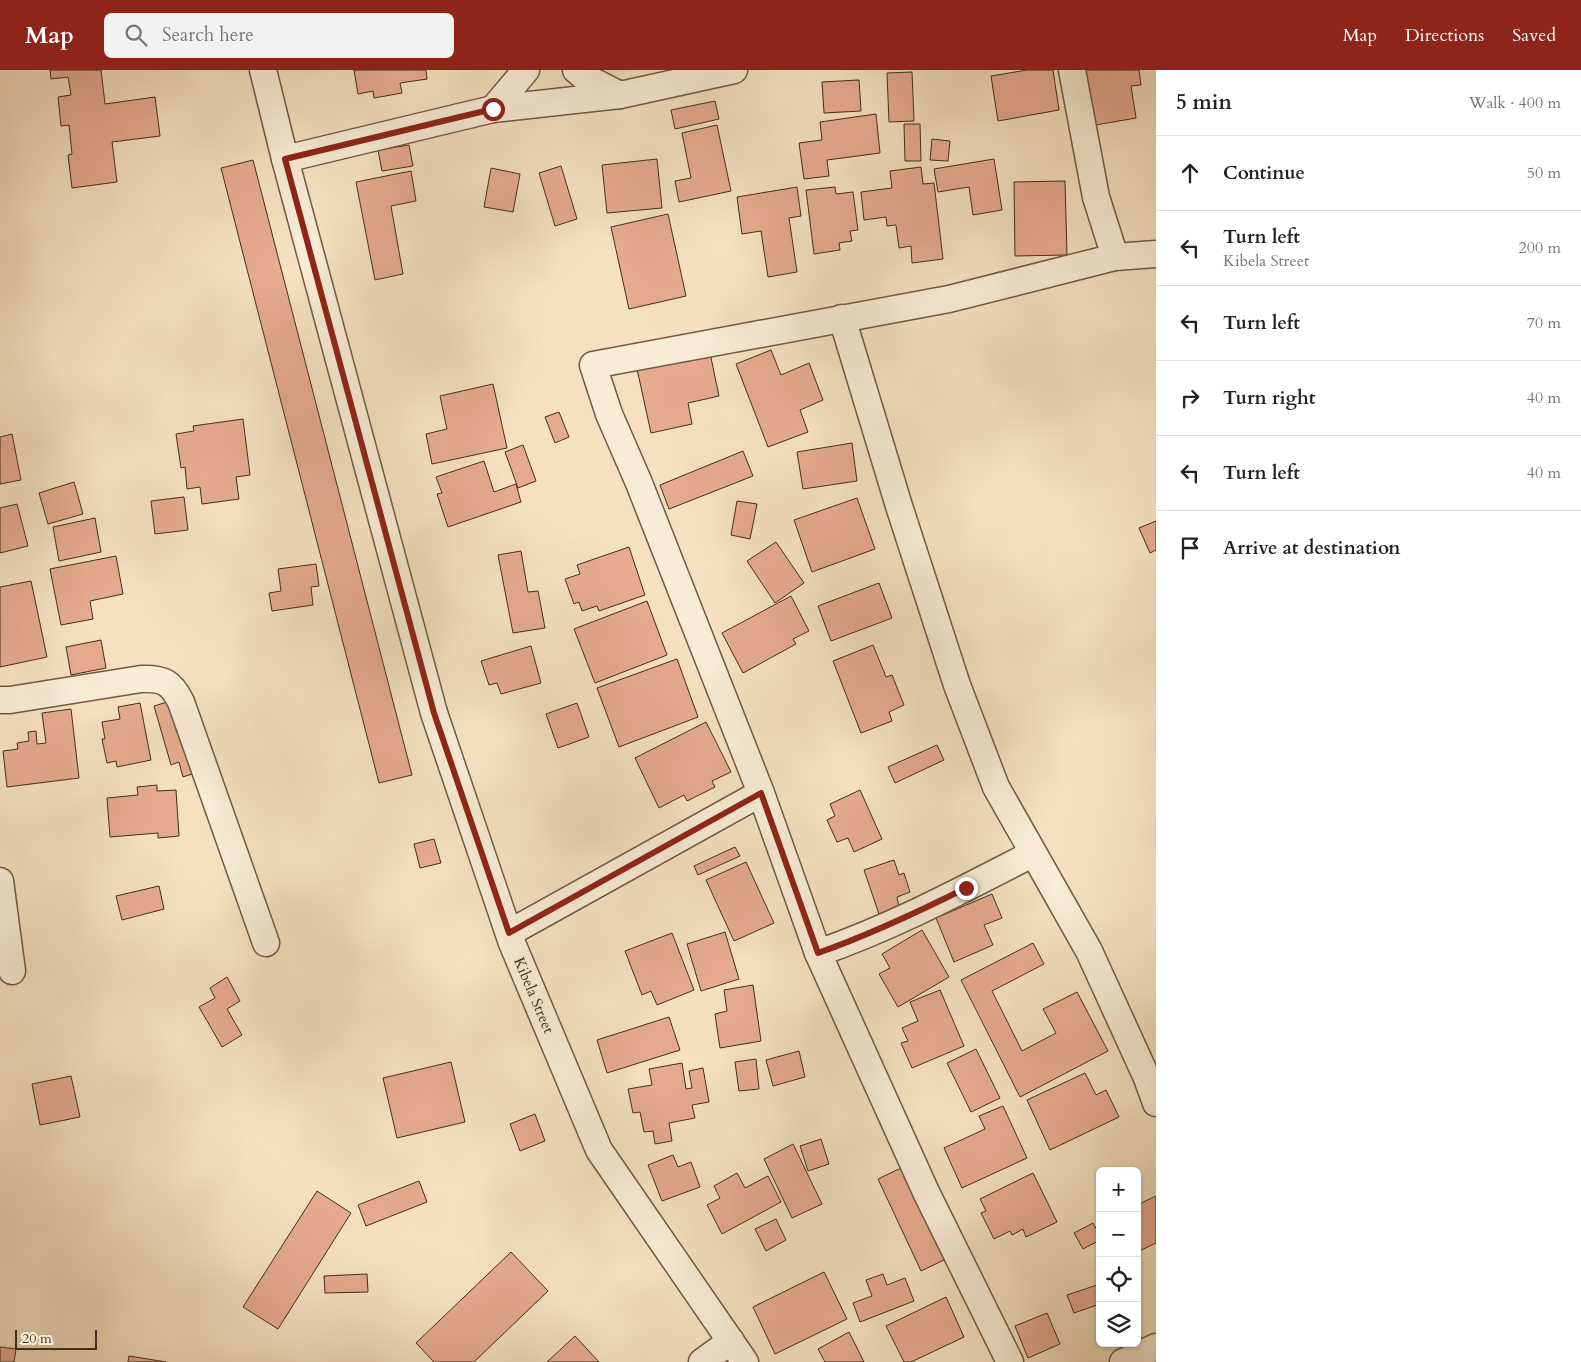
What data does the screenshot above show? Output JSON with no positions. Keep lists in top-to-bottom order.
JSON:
{
  "streets": {
    "street": ["Kibela Street"]
  },
  "scale_bar": "20 m",
  "page": {
    "header": "Map",
    "search": "Search here",
    "nav": ["Map", "Directions", "Saved"],
    "heading": ["5 min", "Walk · 400 m"],
    "list": [
      ["Continue", "50 m"],
      ["Turn left", "Kibela Street", "200 m"],
      ["Turn left", "70 m"],
      ["Turn right", "40 m"],
      ["Turn left", "40 m"],
      "Arrive at destination"
    ],
    "map_buttons": ["+", "−"],
    "scale": "20 m"
  }
}
